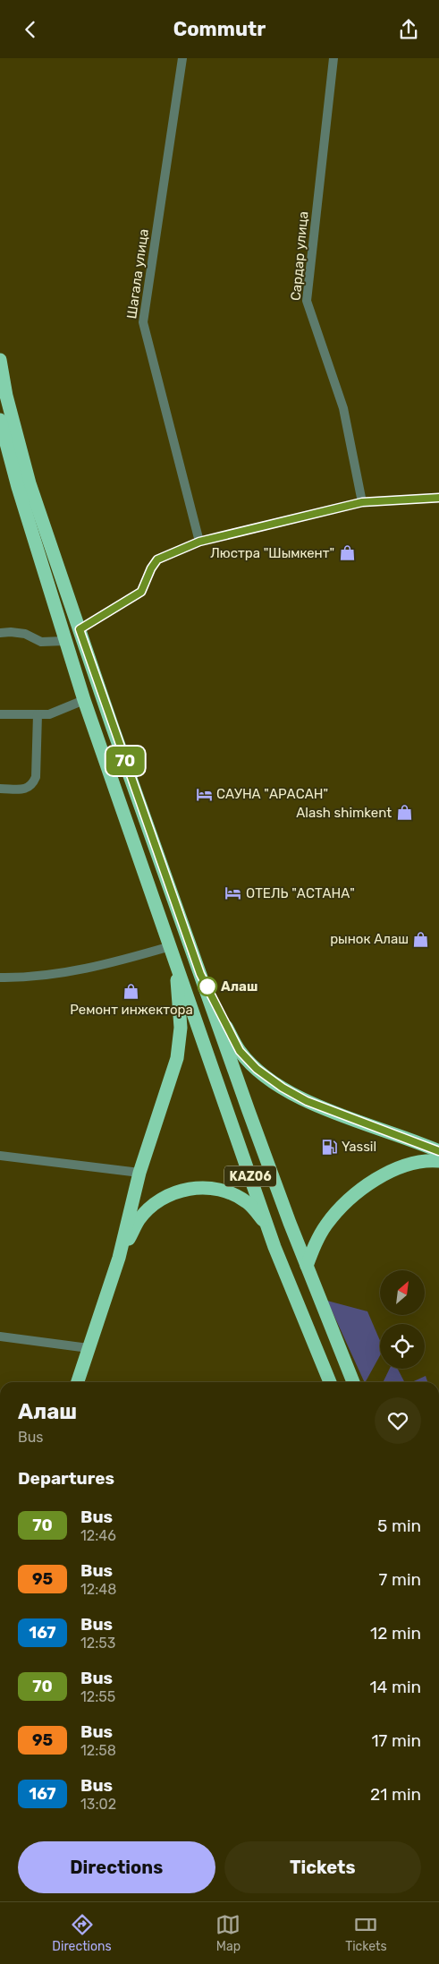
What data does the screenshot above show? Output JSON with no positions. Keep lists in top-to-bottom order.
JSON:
{
  "streets": {
    "highway": ["KАZ06"],
    "street": ["Сардар улица", "Шагала улица"]
  },
  "places": {
    "shop": [
      "Люстра \"Шымкент\"",
      "Alash shimkent",
      "рынок Алаш",
      "Ремонт инжектора"
    ],
    "hotel": ["САУНА \"АРАСАН\"", "ОТЕЛЬ \"АСТАНА\""],
    "other": ["Алаш"],
    "fuel station": ["Yassil"]
  },
  "lines": ["bus line 70"],
  "north": "top right",
  "page": {
    "header": "Commutr",
    "on_map": "70",
    "heading": [
      ["Алаш", "Bus"],
      "Departures"
    ],
    "list": [
      {
        "mark": "70",
        "name": "Bus",
        "note": "12:46",
        "value": "5 min"
      },
      {
        "mark": "95",
        "name": "Bus",
        "note": "12:48",
        "value": "7 min"
      },
      {
        "mark": "167",
        "name": "Bus",
        "note": "12:53",
        "value": "12 min"
      },
      {
        "mark": "70",
        "name": "Bus",
        "note": "12:55",
        "value": "14 min"
      },
      {
        "mark": "95",
        "name": "Bus",
        "note": "12:58",
        "value": "17 min"
      },
      {
        "mark": "167",
        "name": "Bus",
        "note": "13:02",
        "value": "21 min"
      }
    ],
    "buttons": ["Directions", "Tickets"],
    "tabs": ["Directions", "Map", "Tickets"]
  }
}
